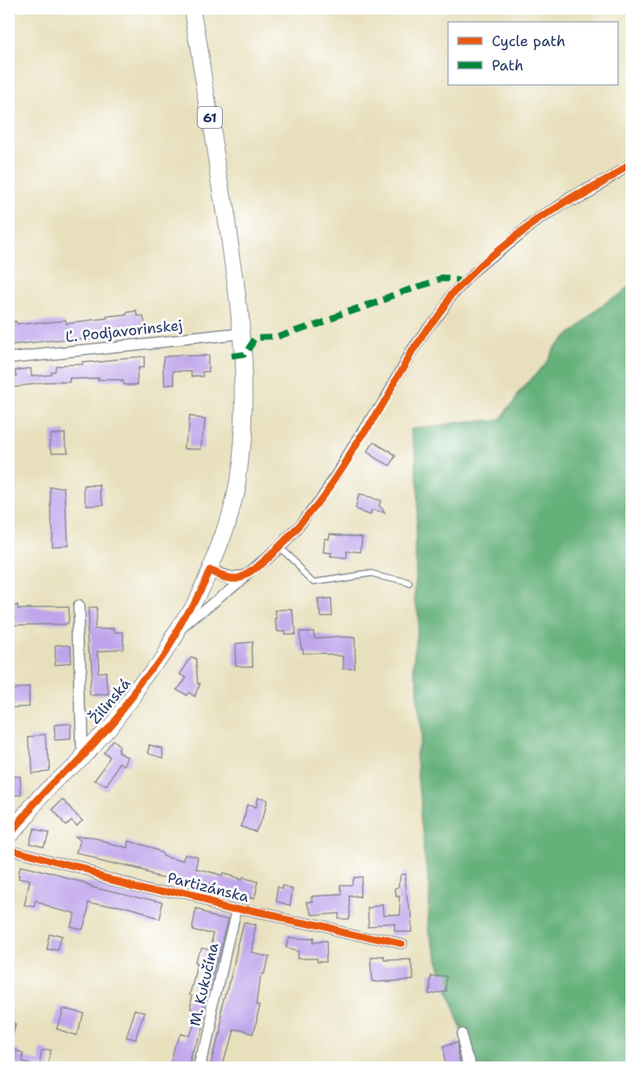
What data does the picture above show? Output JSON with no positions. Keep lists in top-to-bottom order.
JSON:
{
  "streets": {
    "main road": ["61", "Žilinská"],
    "street": ["Ľ. Podjavorinskej", "Partizánska", "M. Kukučína"]
  },
  "crossings": [
    ["61", "Ľ. Podjavorinskej"],
    ["61", "Žilinská"],
    ["Ľ. Podjavorinskej", "Žilinská"],
    ["Partizánska", "M. Kukučína"]
  ],
  "legend": ["Cycle path", "Path"]
}
